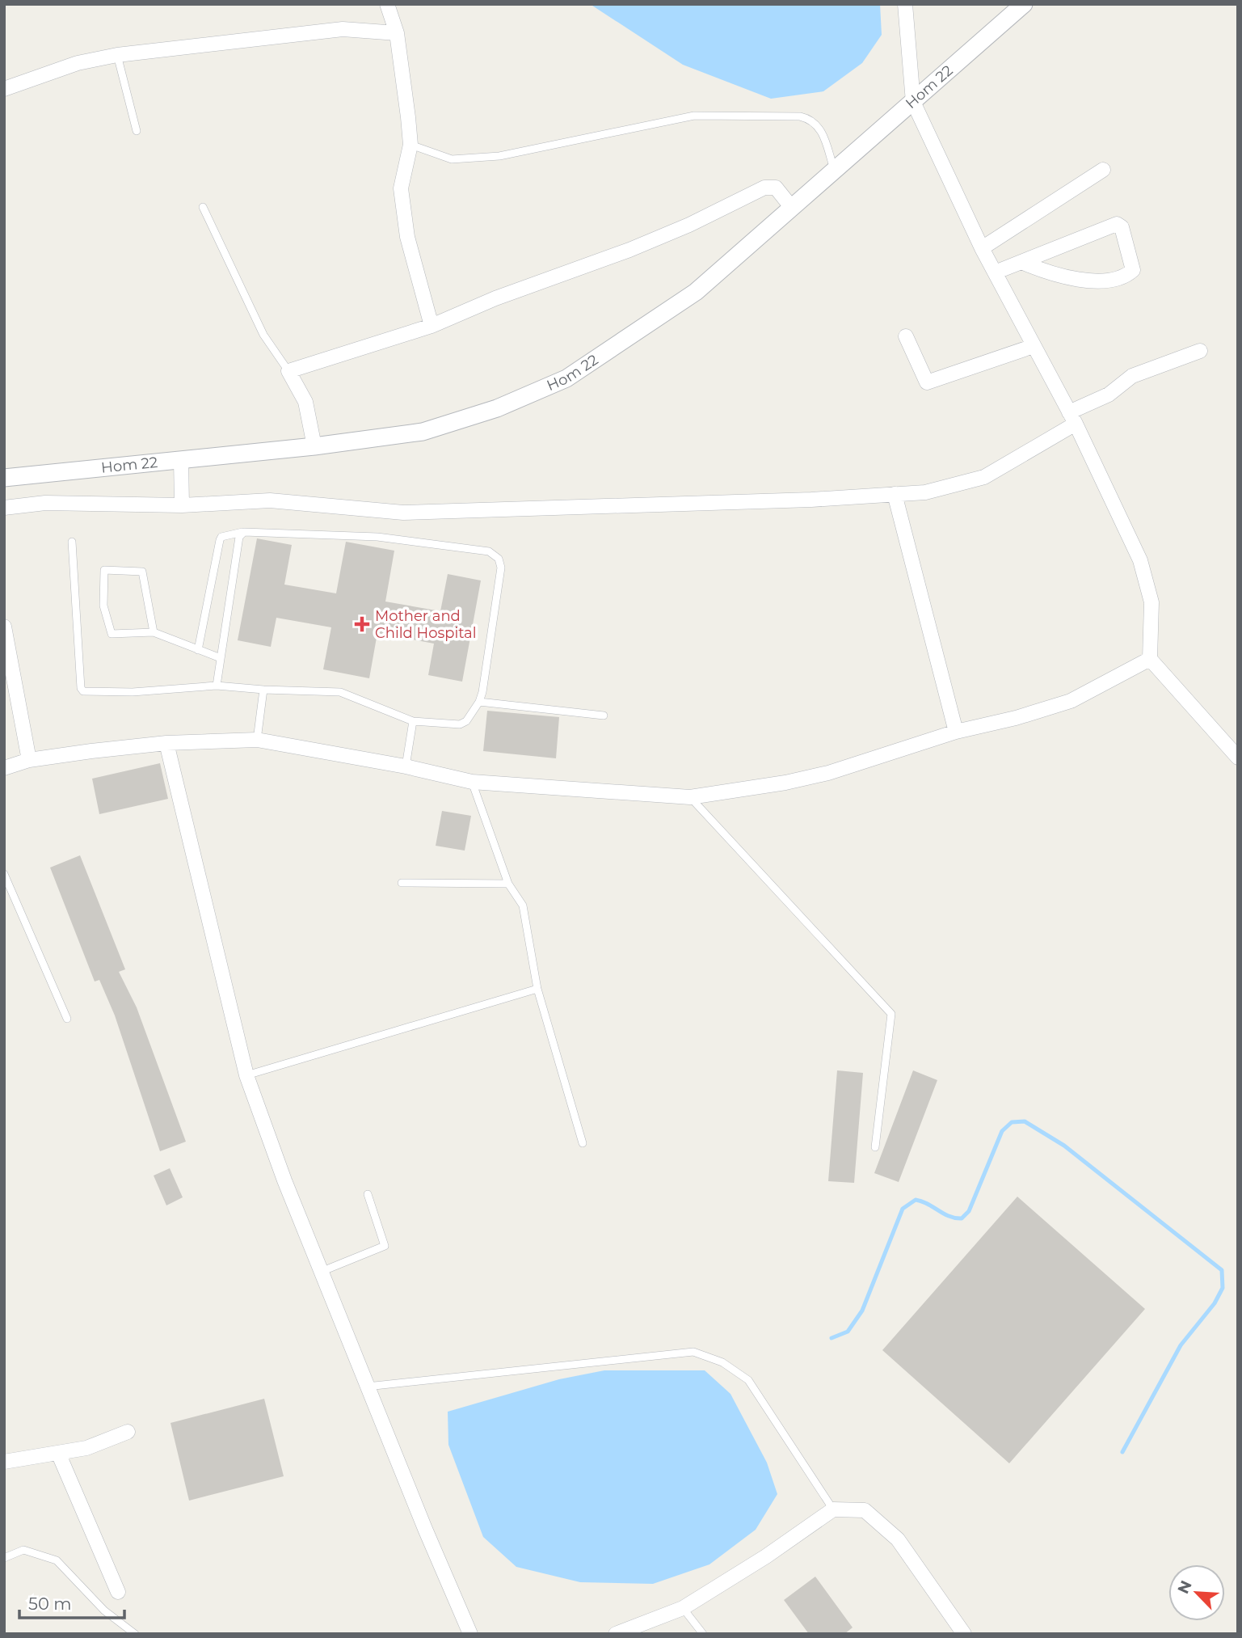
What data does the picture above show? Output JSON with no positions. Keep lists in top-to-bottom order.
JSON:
{
  "streets": {
    "street": ["Hom 22"]
  },
  "places": {
    "health": ["Mother and Child Hospital"]
  },
  "scale_bar": "50 m",
  "north": "top left"
}
